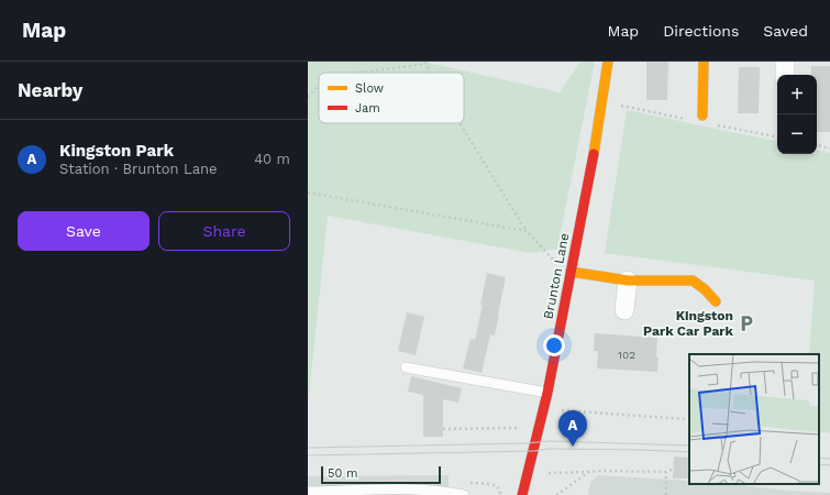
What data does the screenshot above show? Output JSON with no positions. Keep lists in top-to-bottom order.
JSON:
{
  "streets": {
    "street": ["Brunton Lane"]
  },
  "places": {
    "parking": ["Kingston Park Car Park"]
  },
  "house_numbers": ["102"],
  "legend": ["Slow", "Jam"],
  "scale_bar": "50 m",
  "page": {
    "header": "Map",
    "nav": ["Map", "Directions", "Saved"],
    "heading": "Nearby",
    "map_buttons": ["+", "−"],
    "list": [
      {
        "mark": "A",
        "name": "Kingston Park",
        "note": "Station · Brunton Lane",
        "value": "40 m"
      }
    ],
    "buttons": ["Save", "Share"],
    "pins": "A",
    "scale": "50 m"
  }
}
